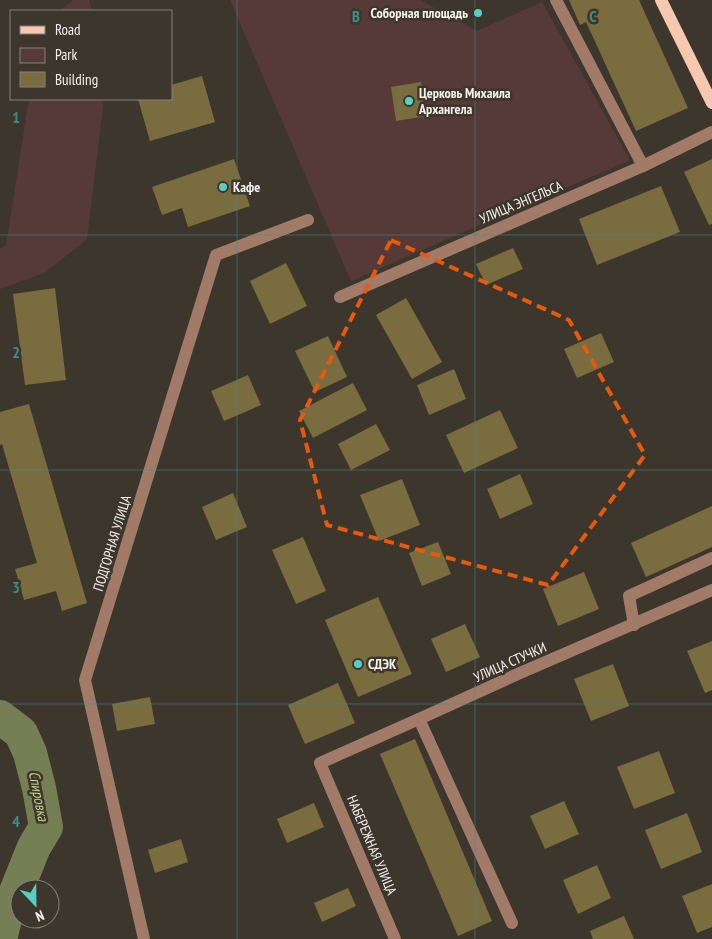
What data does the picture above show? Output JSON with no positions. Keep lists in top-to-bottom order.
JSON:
{
  "streets": {
    "street": [
      "УЛИЦА ЭНГЕЛЬСА",
      "ПОДГОРНАЯ УЛИЦА",
      "УЛИЦА СТУЧКИ",
      "НАБЕРЕЖНАЯ УЛИЦА"
    ]
  },
  "crossings": [
    ["УЛИЦА СТУЧКИ", "НАБЕРЕЖНАЯ УЛИЦА"]
  ],
  "water": ["Спировка"],
  "places": [
    "Соборная площадь",
    "Церковь Михаила Архангела",
    "Кафе",
    "СДЭК"
  ],
  "legend": ["Road", "Park", "Building"],
  "north": "bottom",
  "grid": {
    "columns": ["B", "C"],
    "rows": [
      "1",
      "2",
      "3",
      "4"
    ]
  }
}
